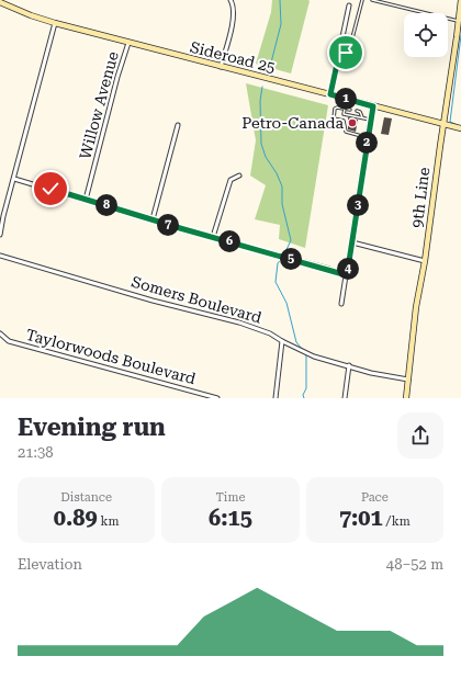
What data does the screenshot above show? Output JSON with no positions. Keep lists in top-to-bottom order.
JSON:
{
  "streets": {
    "main road": ["Sideroad 25", "9th Line"],
    "street": ["Willow Avenue", "Somers Boulevard", "Taylorwoods Boulevard"]
  },
  "crossings": [
    ["Sideroad 25", "Willow Avenue"],
    ["Sideroad 25", "9th Line"],
    ["9th Line", "Somers Boulevard"]
  ],
  "places": ["Petro-Canada"],
  "page": {
    "pins": [
      "1",
      "2",
      "3",
      "8",
      "7",
      "6",
      "5",
      "4"
    ],
    "heading": ["Evening run", "21:38"],
    "stats": [
      ["Distance", "0.89 km"],
      ["Time", "6:15"],
      ["Pace", "7:01 /km"]
    ],
    "chart": ["Elevation", "48–52 m"]
  }
}
